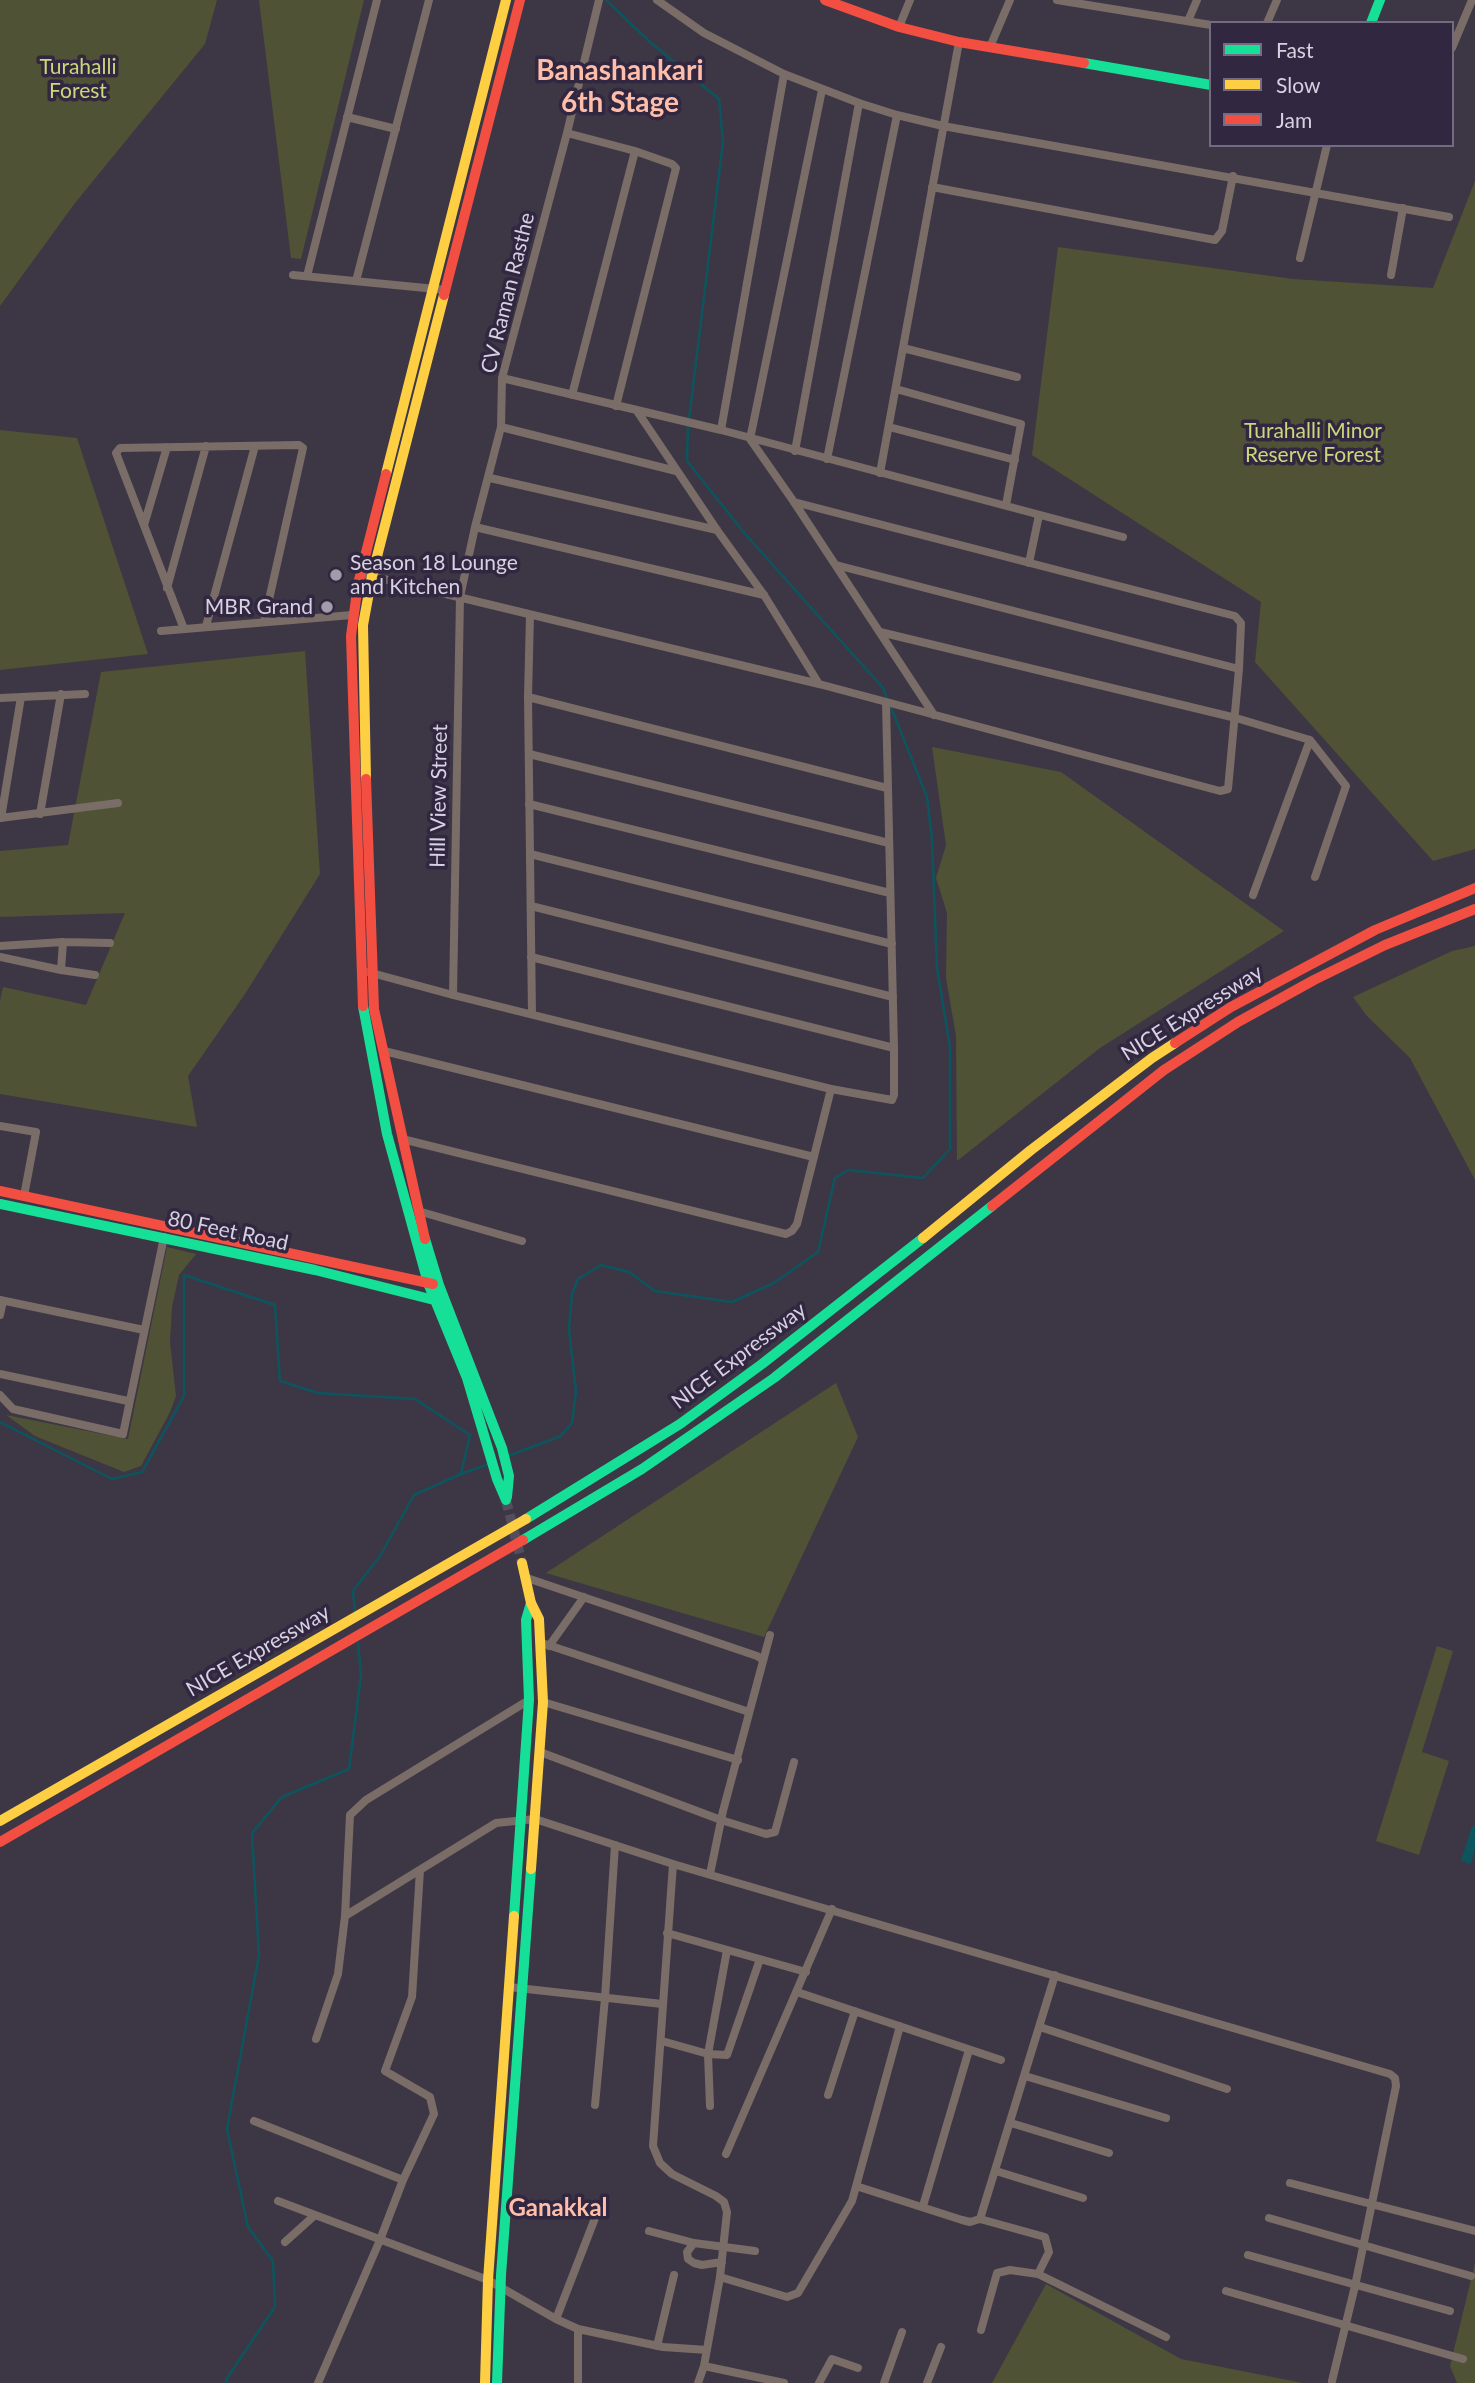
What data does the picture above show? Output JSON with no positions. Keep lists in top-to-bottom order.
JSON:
{
  "streets": {
    "main road": ["NICE Expressway", "80 Feet Road"],
    "street": ["CV Raman Rasthe", "Hill View Street"]
  },
  "crossings": [
    ["CV Raman Rasthe", "Hill View Street"]
  ],
  "districts": ["Banashankari 6th Stage", "Ganakkal"],
  "parks": ["Turahalli Forest", "Turahalli Minor Reserve Forest"],
  "places": ["Season 18 Lounge and Kitchen", "MBR Grand"],
  "legend": ["Fast", "Slow", "Jam"]
}
